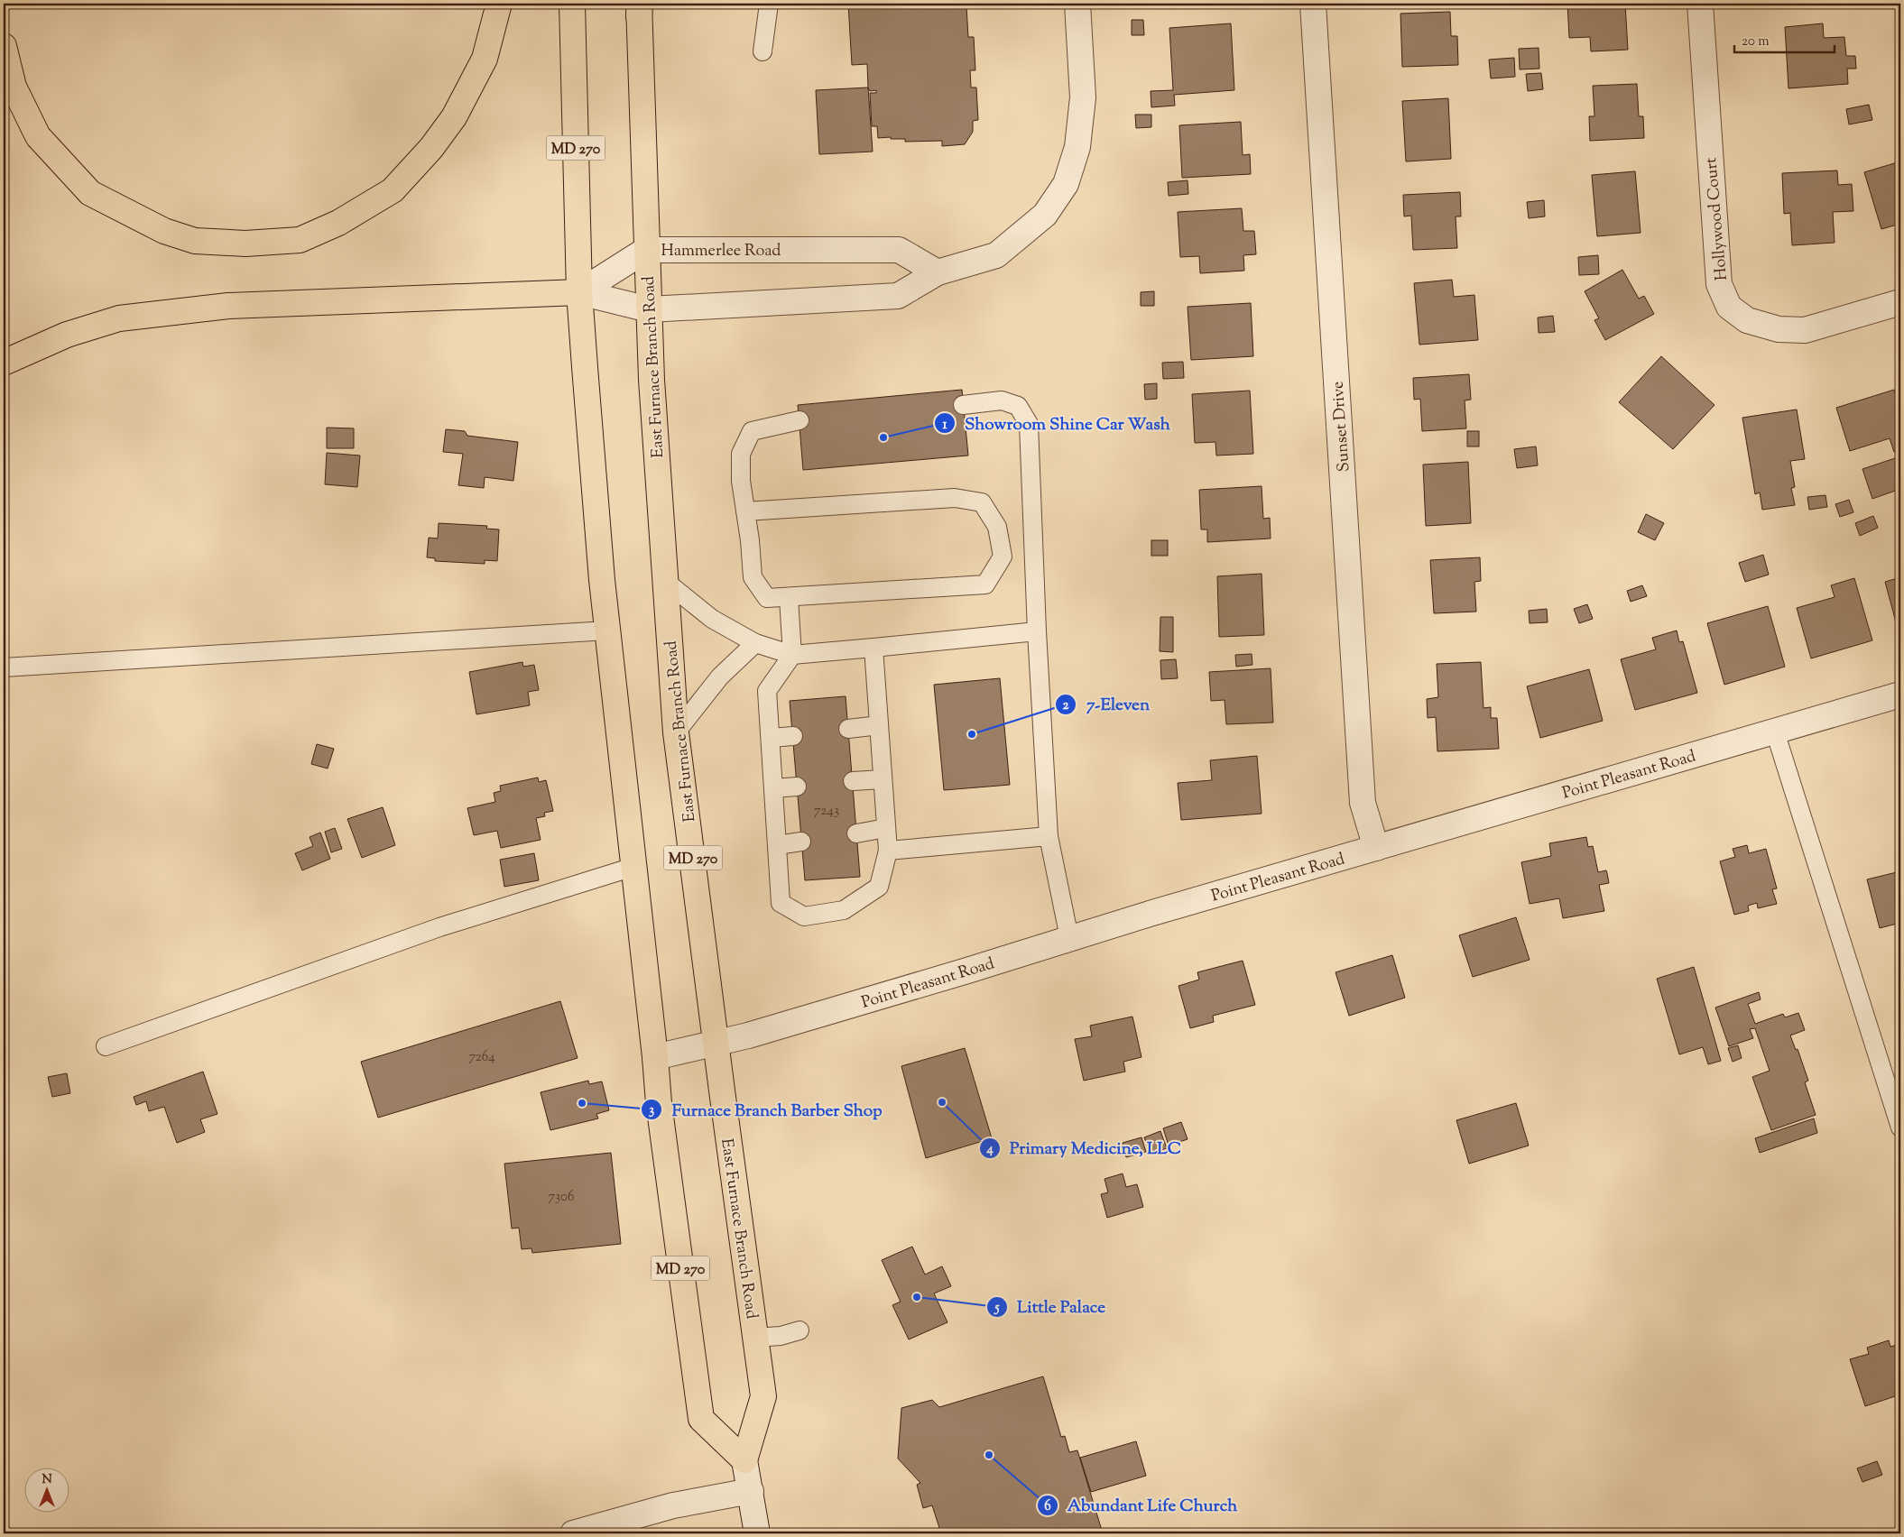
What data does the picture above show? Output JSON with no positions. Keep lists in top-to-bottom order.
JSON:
{
  "streets": {
    "main road": ["MD 270", "East Furnace Branch Road"],
    "street": [
      "Hollywood Court",
      "Hammerlee Road",
      "Sunset Drive",
      "Point Pleasant Road"
    ]
  },
  "crossings": [
    ["MD 270", "Hammerlee Road"],
    ["MD 270", "East Furnace Branch Road"],
    ["MD 270", "Point Pleasant Road"],
    ["Hammerlee Road", "East Furnace Branch Road"],
    ["East Furnace Branch Road", "Point Pleasant Road"],
    ["Sunset Drive", "Point Pleasant Road"]
  ],
  "places": [
    "Showroom Shine Car Wash",
    "7-Eleven",
    "Primary Medicine, LLC",
    "Furnace Branch Barber Shop",
    "Little Palace",
    "Abundant Life Church"
  ],
  "house_numbers": ["7243", "7264", "7306"],
  "scale_bar": "20 m",
  "north": "top"
}
